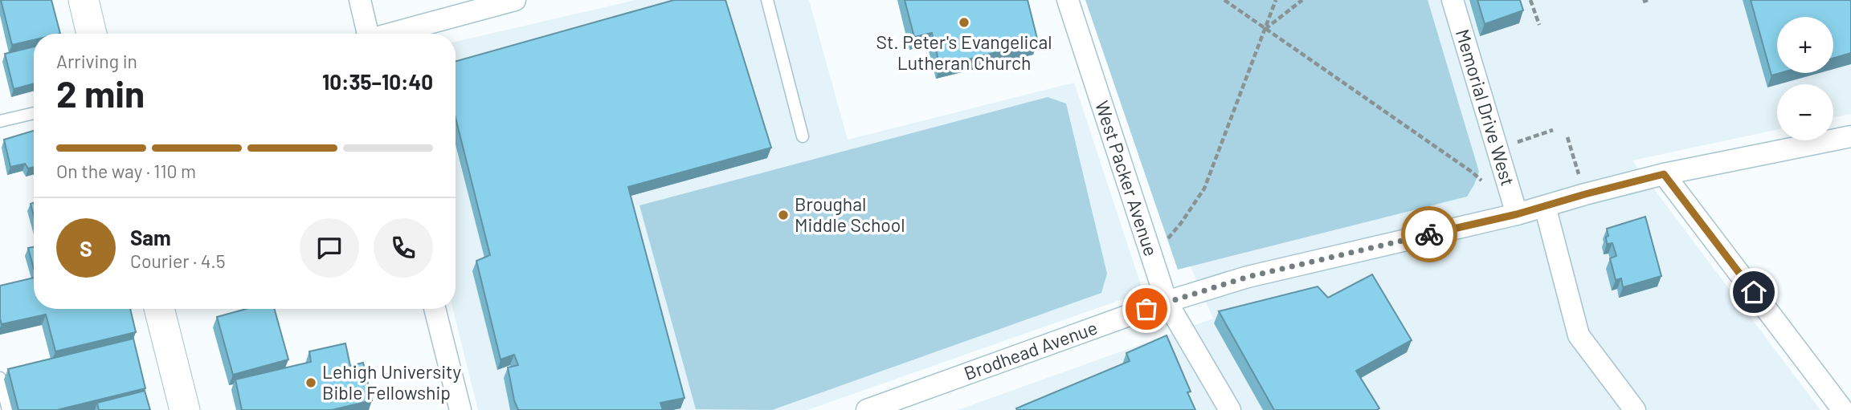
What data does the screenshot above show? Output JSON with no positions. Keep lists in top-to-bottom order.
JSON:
{
  "streets": {
    "street": ["Memorial Drive West", "West Packer Avenue", "Brodhead Avenue"]
  },
  "crossings": [
    ["Memorial Drive West", "Brodhead Avenue"],
    ["West Packer Avenue", "Brodhead Avenue"]
  ],
  "places": ["St. Peter's Evangelical Lutheran Church", "Broughal Middle School", "Lehigh University Bible Fellowship"],
  "page": {
    "map_buttons": ["+", "−"],
    "heading": ["2 min", "Arriving in", "10:35–10:40"],
    "panel": ["Sam", "Courier · 4.5"],
    "bar": "On the way · 110 m",
    "round": "S"
  }
}
